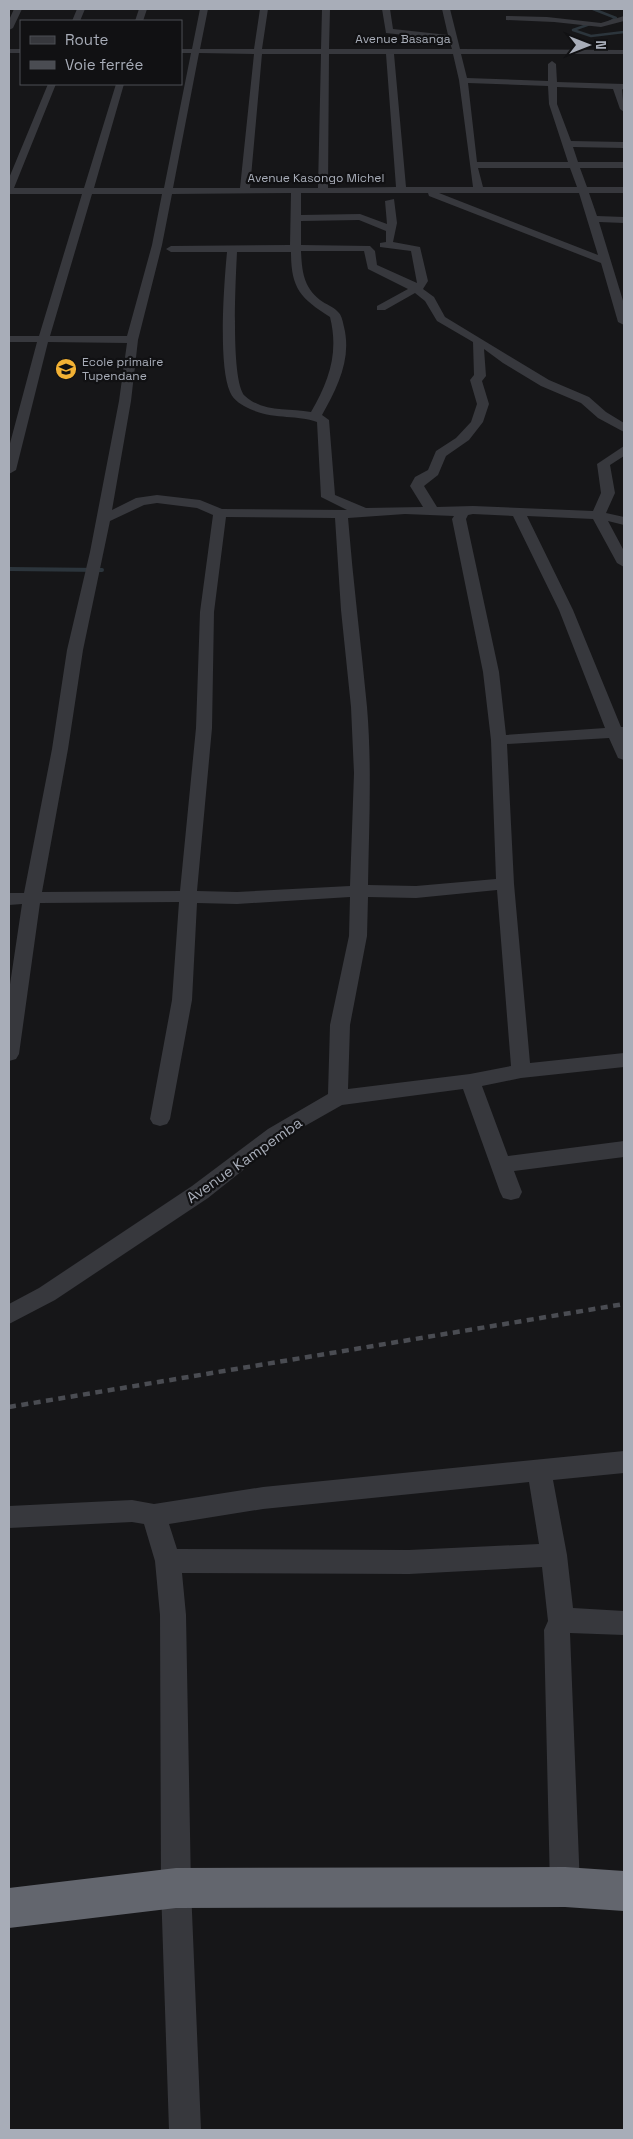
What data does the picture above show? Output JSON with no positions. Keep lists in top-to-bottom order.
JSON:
{
  "streets": {
    "street": ["Avenue Basanga", "Avenue Kasongo Michel", "Avenue Kampemba"]
  },
  "places": {
    "school or university": ["Ecole primaire Tupendane"]
  },
  "legend": ["Route", "Voie ferrée"],
  "north": "right"
}
